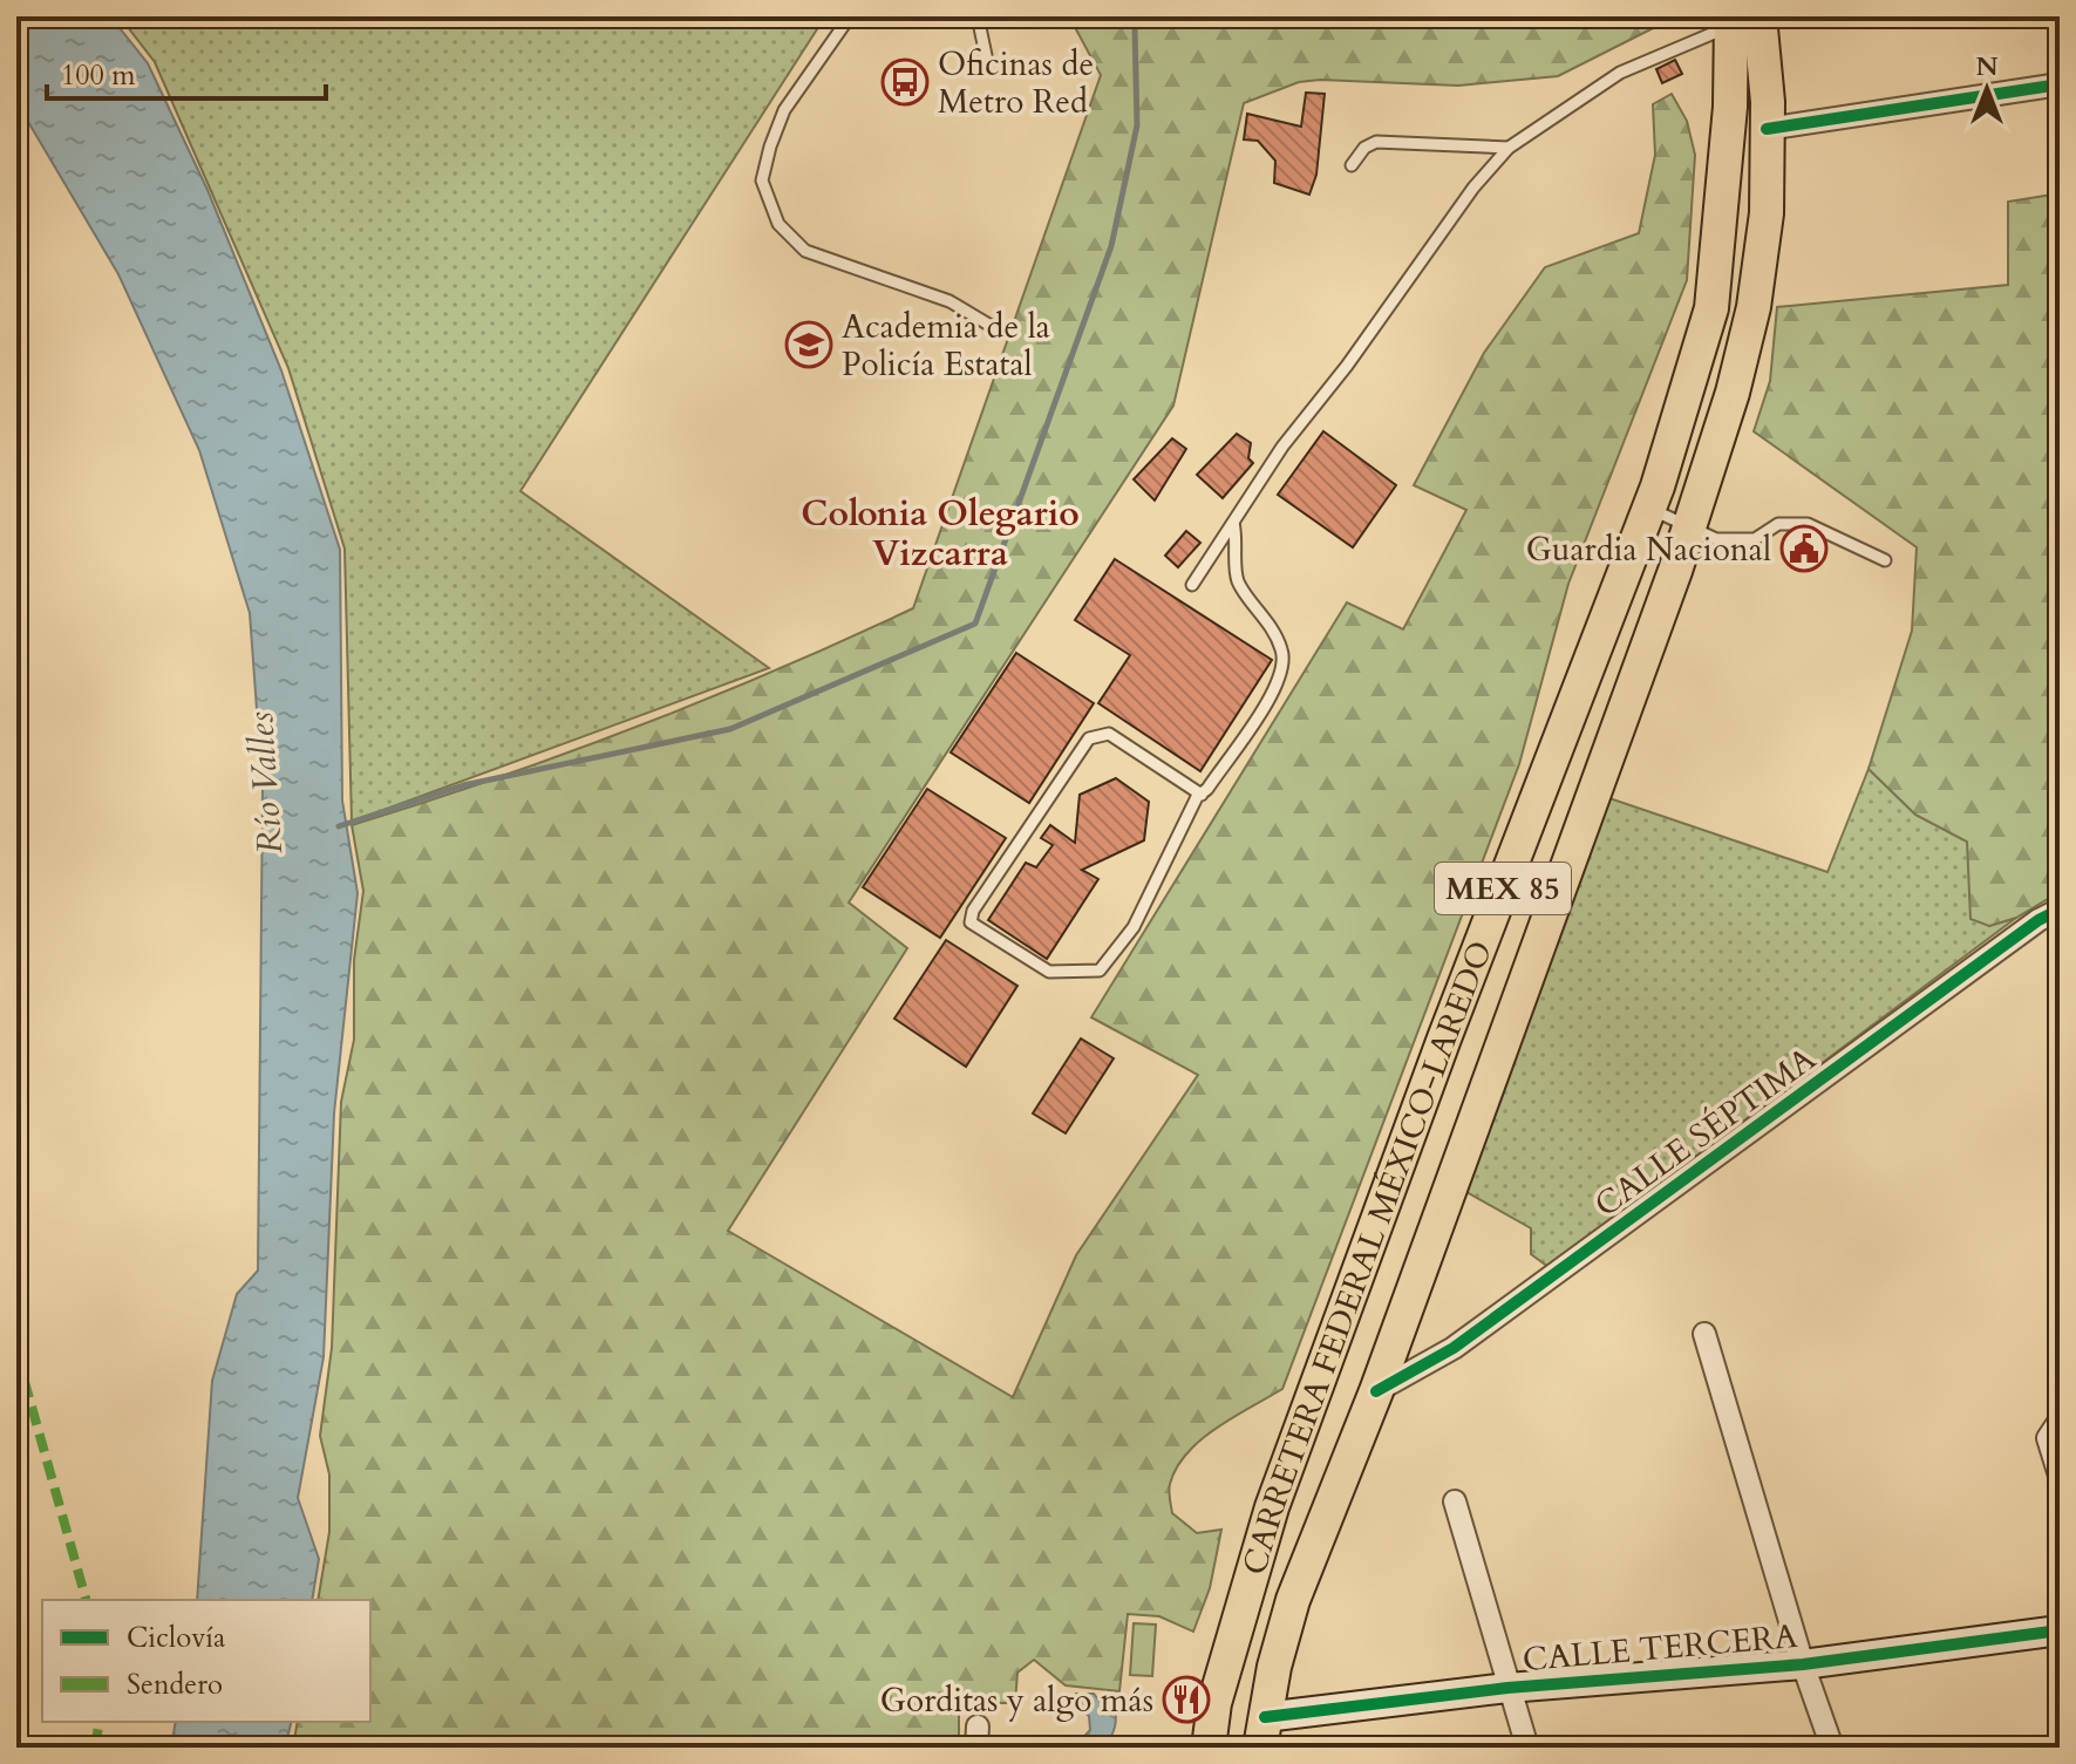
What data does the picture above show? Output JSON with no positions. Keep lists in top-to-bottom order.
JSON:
{
  "streets": {
    "main road": ["MEX 85", "CARRETERA FEDERAL MÉXICO-LAREDO"],
    "street": ["CALLE SÉPTIMA", "CALLE TERCERA"]
  },
  "crossings": [
    ["CALLE SÉPTIMA", "CARRETERA FEDERAL MÉXICO-LAREDO"],
    ["CARRETERA FEDERAL MÉXICO-LAREDO", "CALLE TERCERA"]
  ],
  "districts": ["Colonia Olegario Vizcarra"],
  "water": ["Río Valles"],
  "places": {
    "bus stop": ["Oficinas de Metro Red"],
    "school or university": ["Academia de la Policía Estatal"],
    "public building": ["Guardia Nacional"],
    "restaurant": ["Gorditas y algo más"]
  },
  "legend": ["Ciclovía", "Sendero"],
  "scale_bar": "100 m",
  "north": "top"
}
